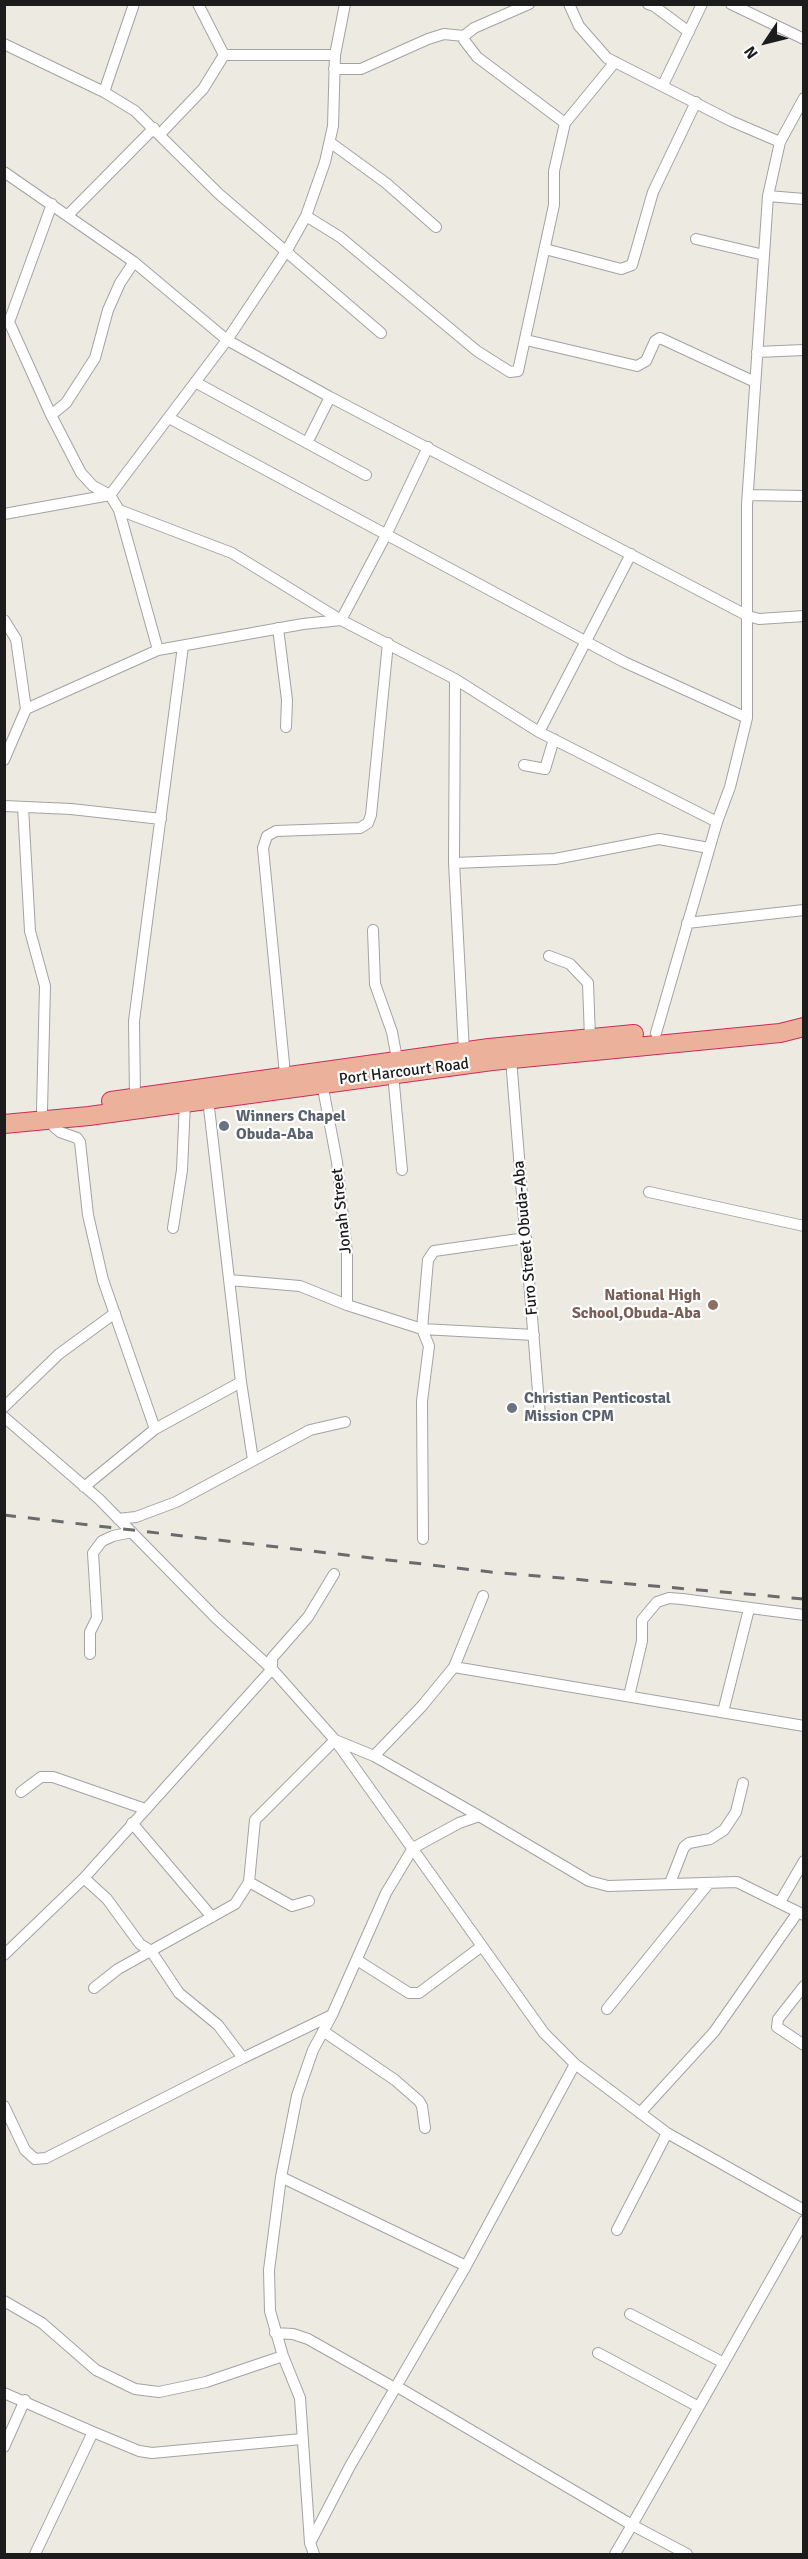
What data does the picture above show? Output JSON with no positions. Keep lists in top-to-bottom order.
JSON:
{
  "streets": {
    "highway": ["Port Harcourt Road"],
    "street": ["Jonah Street", "Furo Street Obuda-Aba"]
  },
  "crossings": [
    ["Port Harcourt Road", "Jonah Street"],
    ["Port Harcourt Road", "Furo Street Obuda-Aba"]
  ],
  "places": ["Winners Chapel Obuda-Aba", "National High School,Obuda-Aba", "Christian Penticostal Mission CPM"],
  "north": "bottom left"
}
